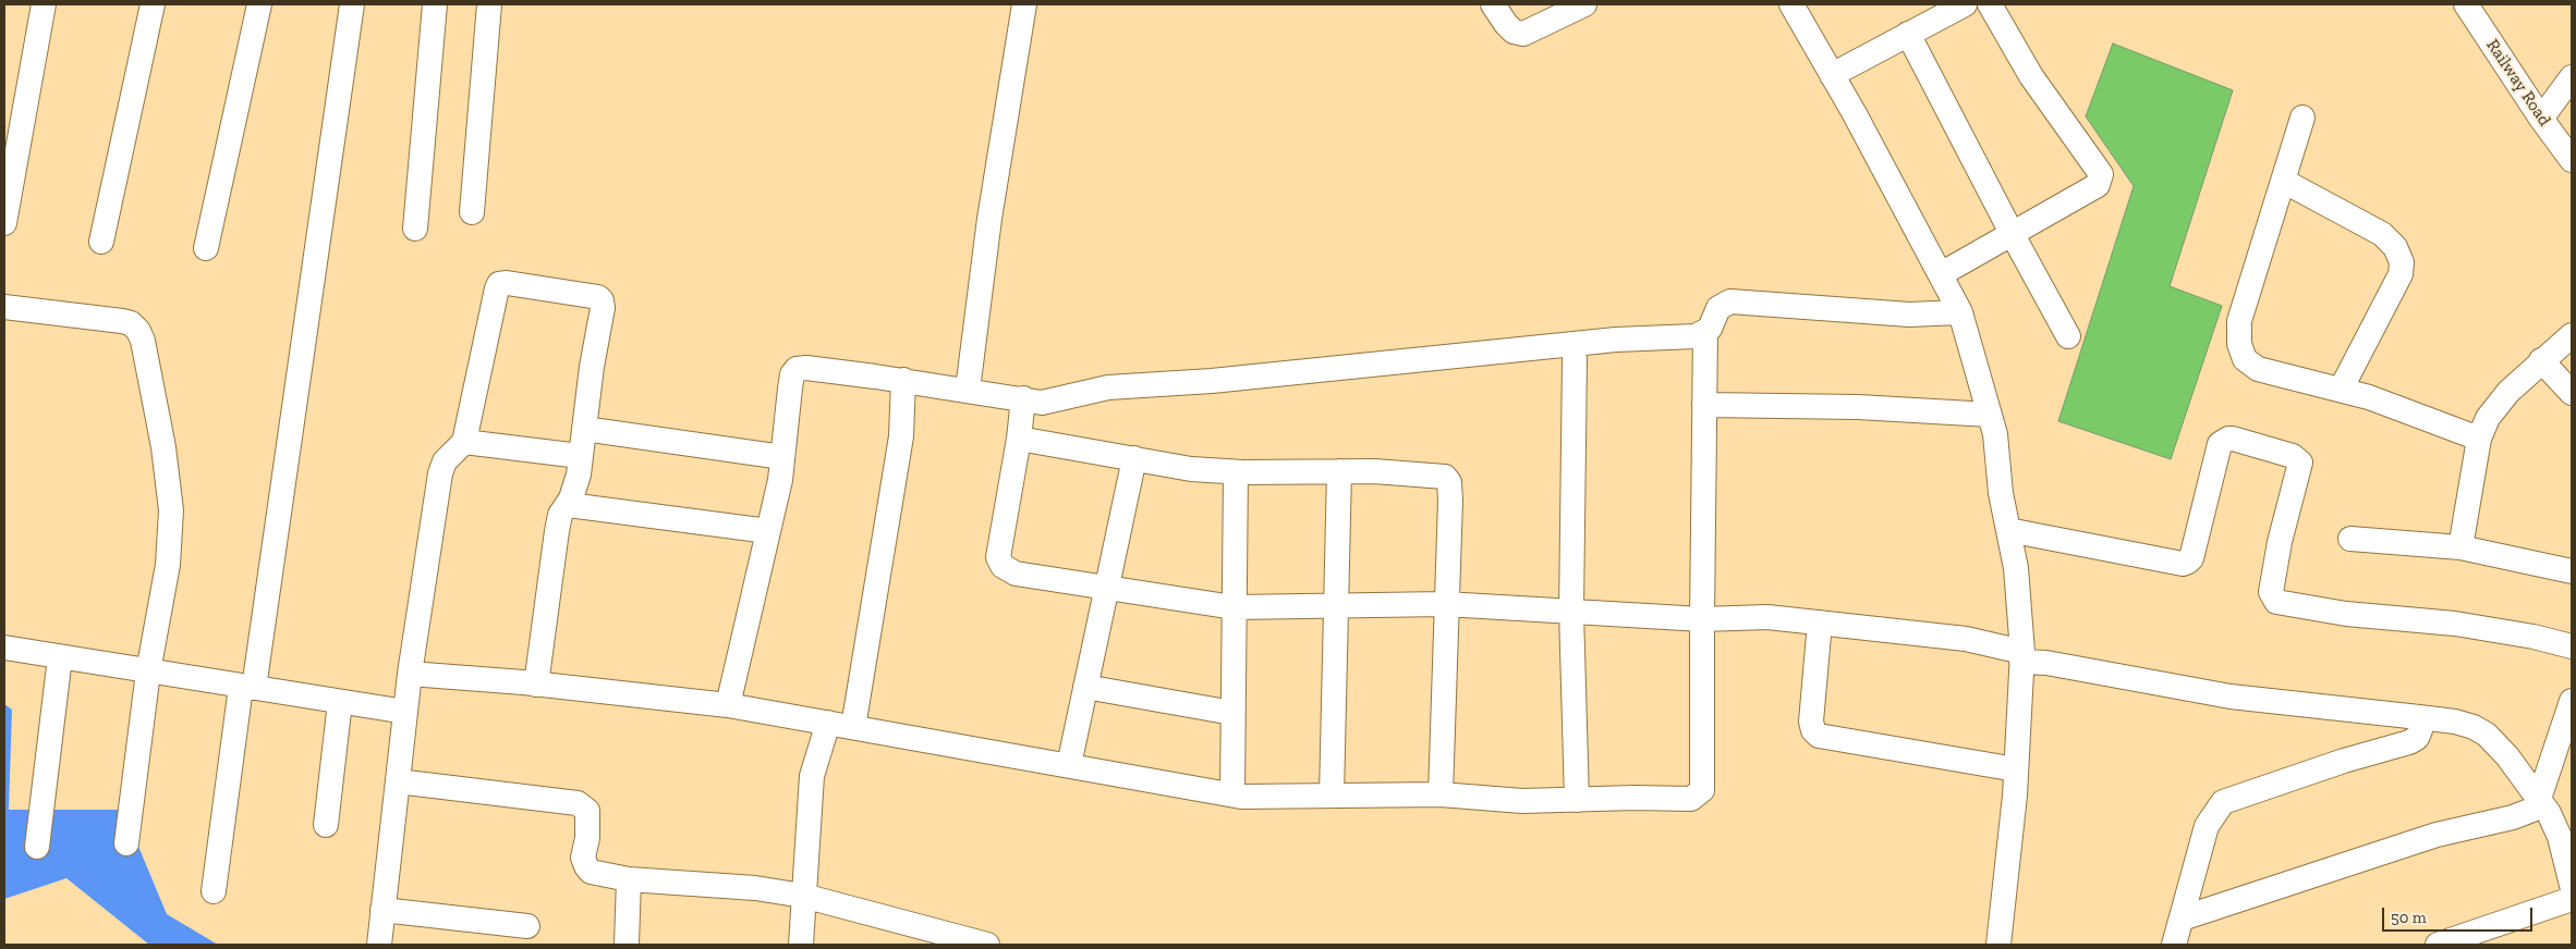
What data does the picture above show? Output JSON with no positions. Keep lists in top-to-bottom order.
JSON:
{
  "streets": {
    "street": ["Railway Road"]
  },
  "scale_bar": "50 m"
}
